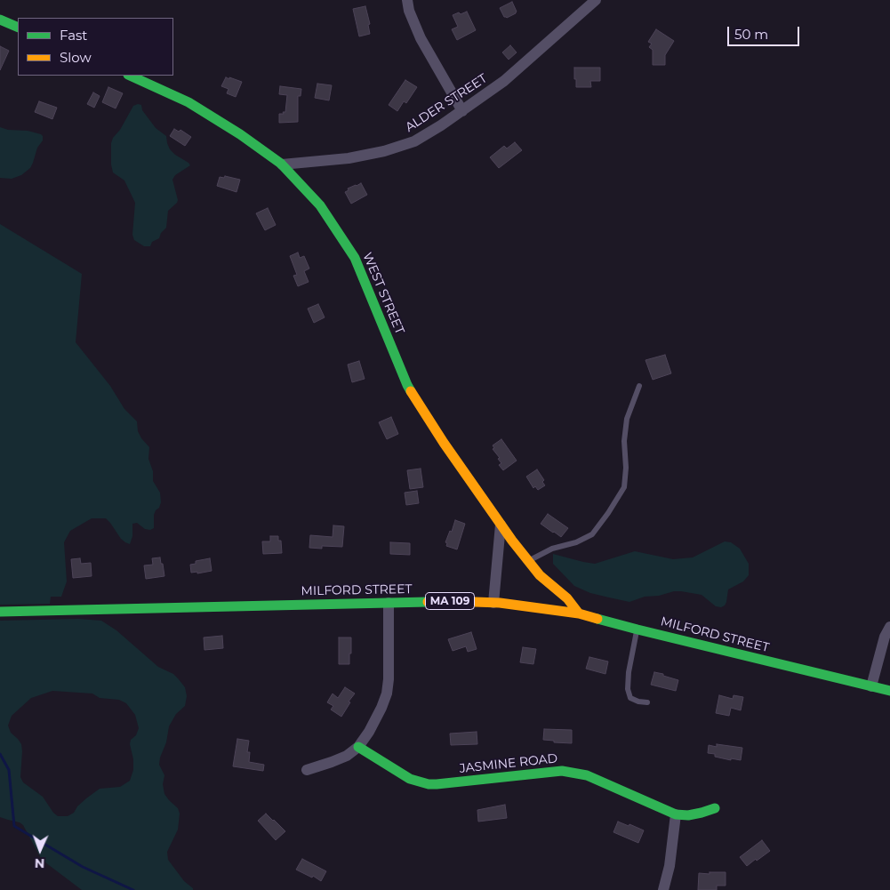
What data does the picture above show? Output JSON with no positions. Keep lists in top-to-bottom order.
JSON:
{
  "streets": {
    "street": [
      "ALDER STREET",
      "WEST STREET",
      "MILFORD STREET",
      "MA 109",
      "JASMINE ROAD"
    ]
  },
  "crossings": [
    ["ALDER STREET", "WEST STREET"],
    ["WEST STREET", "MILFORD STREET"]
  ],
  "legend": ["Fast", "Slow"],
  "scale_bar": "50 m",
  "north": "bottom"
}
